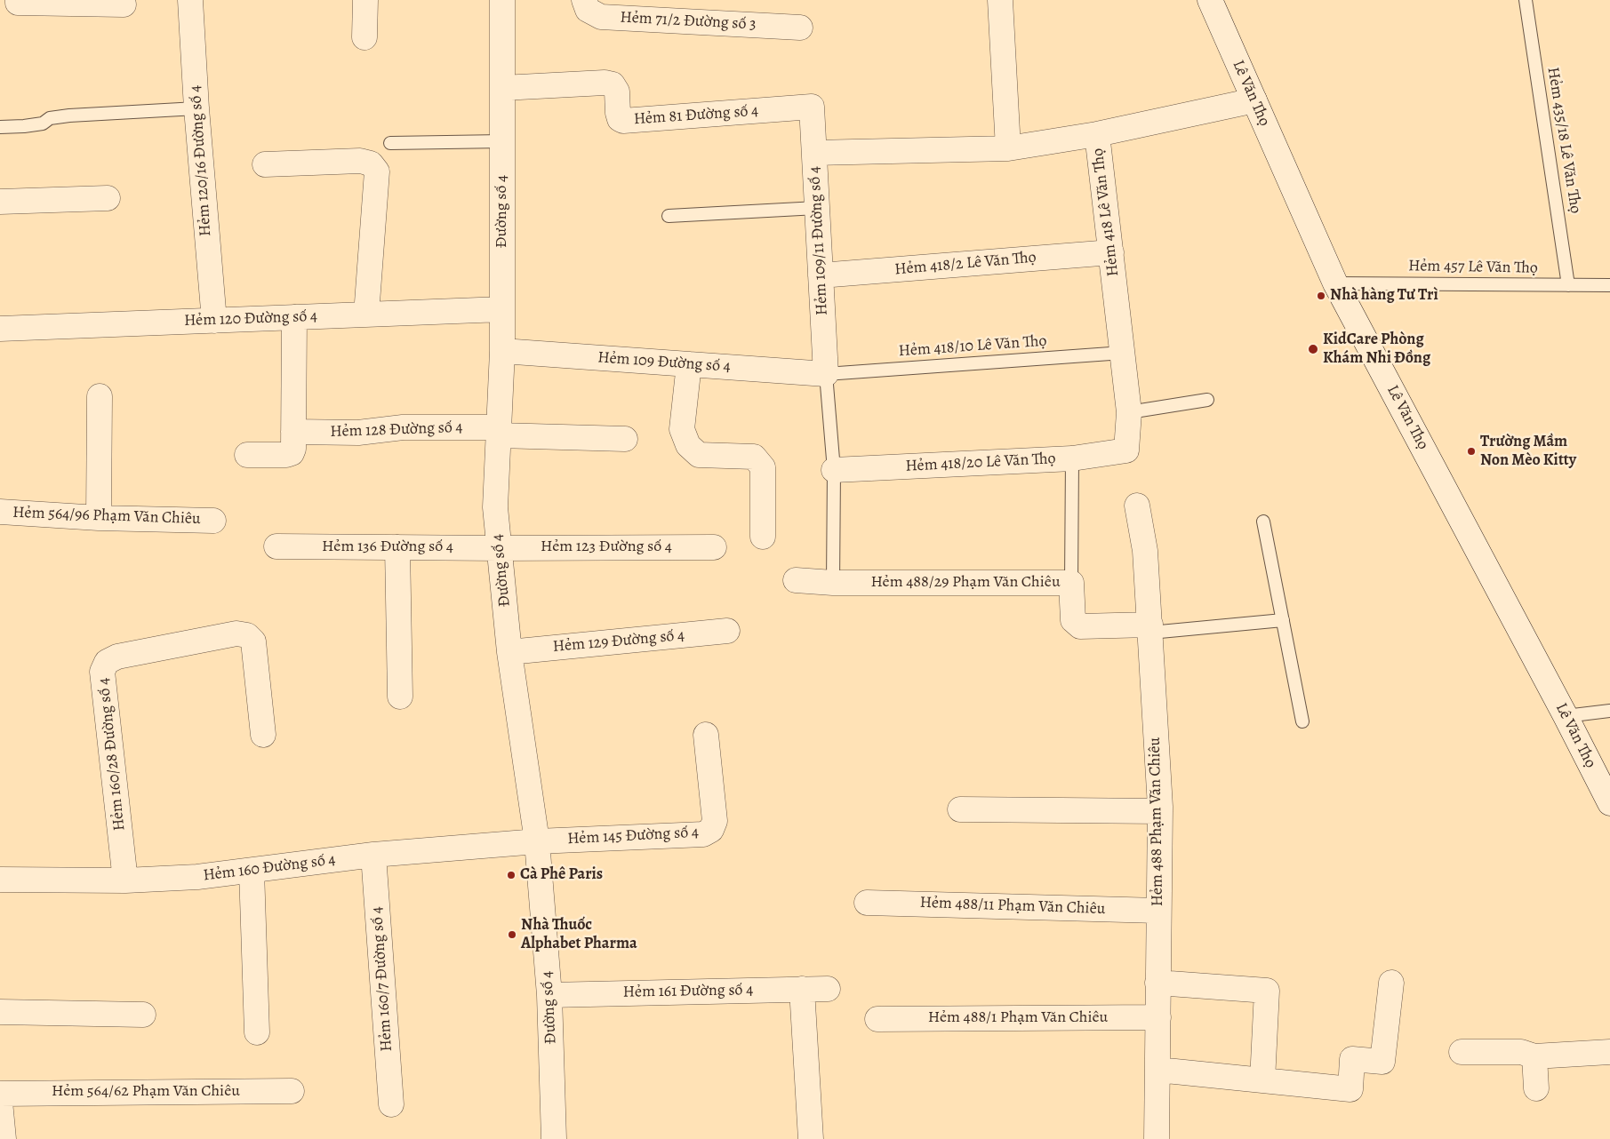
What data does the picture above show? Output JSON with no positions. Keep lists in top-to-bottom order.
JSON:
{
  "streets": {
    "street": [
      "Hẻm 71/2 Đường số 3",
      "Lê Văn Thọ",
      "Hẻm 81 Đường số 4",
      "Hẻm 120/16 Đường số 4",
      "Đường số 4",
      "Hẻm 418 Lê Văn Thọ",
      "Hẻm 109/11 Đường số 4",
      "Hẻm 418/2 Lê Văn Thọ",
      "Hẻm 120 Đường số 4",
      "Hẻm 109 Đường số 4",
      "Hẻm 128 Đường số 4",
      "Hẻm 418/20 Lê Văn Thọ",
      "Hẻm 564/96 Phạm Văn Chiêu",
      "Hẻm 136 Đường số 4",
      "Hẻm 123 Đường số 4",
      "Hẻm 488/29 Phạm Văn Chiêu",
      "Hẻm 129 Đường số 4",
      "Hẻm 160/28 Đường số 4",
      "Hẻm 488 Phạm Văn Chiêu",
      "Hẻm 145 Đường số 4",
      "Hẻm 160 Đường số 4",
      "Hẻm 488/11 Phạm Văn Chiêu",
      "Hẻm 160/7 Đường số 4",
      "Hẻm 161 Đường số 4",
      "Hẻm 488/1 Phạm Văn Chiêu",
      "Hẻm 564/62 Phạm Văn Chiêu"
    ],
    "lane": ["Hẻm 435/18 Lê Văn Thọ", "Hẻm 457 Lê Văn Thọ", "Hẻm 418/10 Lê Văn Thọ"]
  },
  "crossings": [
    ["Lê Văn Thọ", "Hẻm 418 Lê Văn Thọ"],
    ["Lê Văn Thọ", "Hẻm 457 Lê Văn Thọ"],
    ["Hẻm 81 Đường số 4", "Đường số 4"],
    ["Hẻm 81 Đường số 4", "Hẻm 109/11 Đường số 4"],
    ["Hẻm 435/18 Lê Văn Thọ", "Hẻm 457 Lê Văn Thọ"],
    ["Hẻm 120/16 Đường số 4", "Hẻm 120 Đường số 4"],
    ["Đường số 4", "Hẻm 120 Đường số 4"],
    ["Đường số 4", "Hẻm 109 Đường số 4"],
    ["Đường số 4", "Hẻm 128 Đường số 4"],
    ["Đường số 4", "Hẻm 136 Đường số 4"],
    ["Đường số 4", "Hẻm 123 Đường số 4"],
    ["Đường số 4", "Hẻm 129 Đường số 4"],
    ["Đường số 4", "Hẻm 145 Đường số 4"],
    ["Đường số 4", "Hẻm 160 Đường số 4"],
    ["Đường số 4", "Hẻm 161 Đường số 4"],
    ["Hẻm 418 Lê Văn Thọ", "Hẻm 418/2 Lê Văn Thọ"],
    ["Hẻm 418 Lê Văn Thọ", "Hẻm 418/10 Lê Văn Thọ"],
    ["Hẻm 418 Lê Văn Thọ", "Hẻm 418/20 Lê Văn Thọ"],
    ["Hẻm 109/11 Đường số 4", "Hẻm 418/2 Lê Văn Thọ"],
    ["Hẻm 109/11 Đường số 4", "Hẻm 418/10 Lê Văn Thọ"],
    ["Hẻm 109/11 Đường số 4", "Hẻm 109 Đường số 4"],
    ["Hẻm 418/10 Lê Văn Thọ", "Hẻm 109 Đường số 4"],
    ["Hẻm 136 Đường số 4", "Hẻm 123 Đường số 4"],
    ["Hẻm 488/29 Phạm Văn Chiêu", "Hẻm 488 Phạm Văn Chiêu"],
    ["Hẻm 160/28 Đường số 4", "Hẻm 160 Đường số 4"],
    ["Hẻm 488 Phạm Văn Chiêu", "Hẻm 488/11 Phạm Văn Chiêu"],
    ["Hẻm 488 Phạm Văn Chiêu", "Hẻm 488/1 Phạm Văn Chiêu"],
    ["Hẻm 145 Đường số 4", "Hẻm 160 Đường số 4"],
    ["Hẻm 160 Đường số 4", "Hẻm 160/7 Đường số 4"]
  ],
  "places": [
    "Nhà hàng Tư Trì",
    "KidCare Phòng Khám Nhi Đồng",
    "Trường Mầm Non Mèo Kitty",
    "Cà Phê Paris",
    "Nhà Thuốc Alphabet Pharma"
  ]
}
